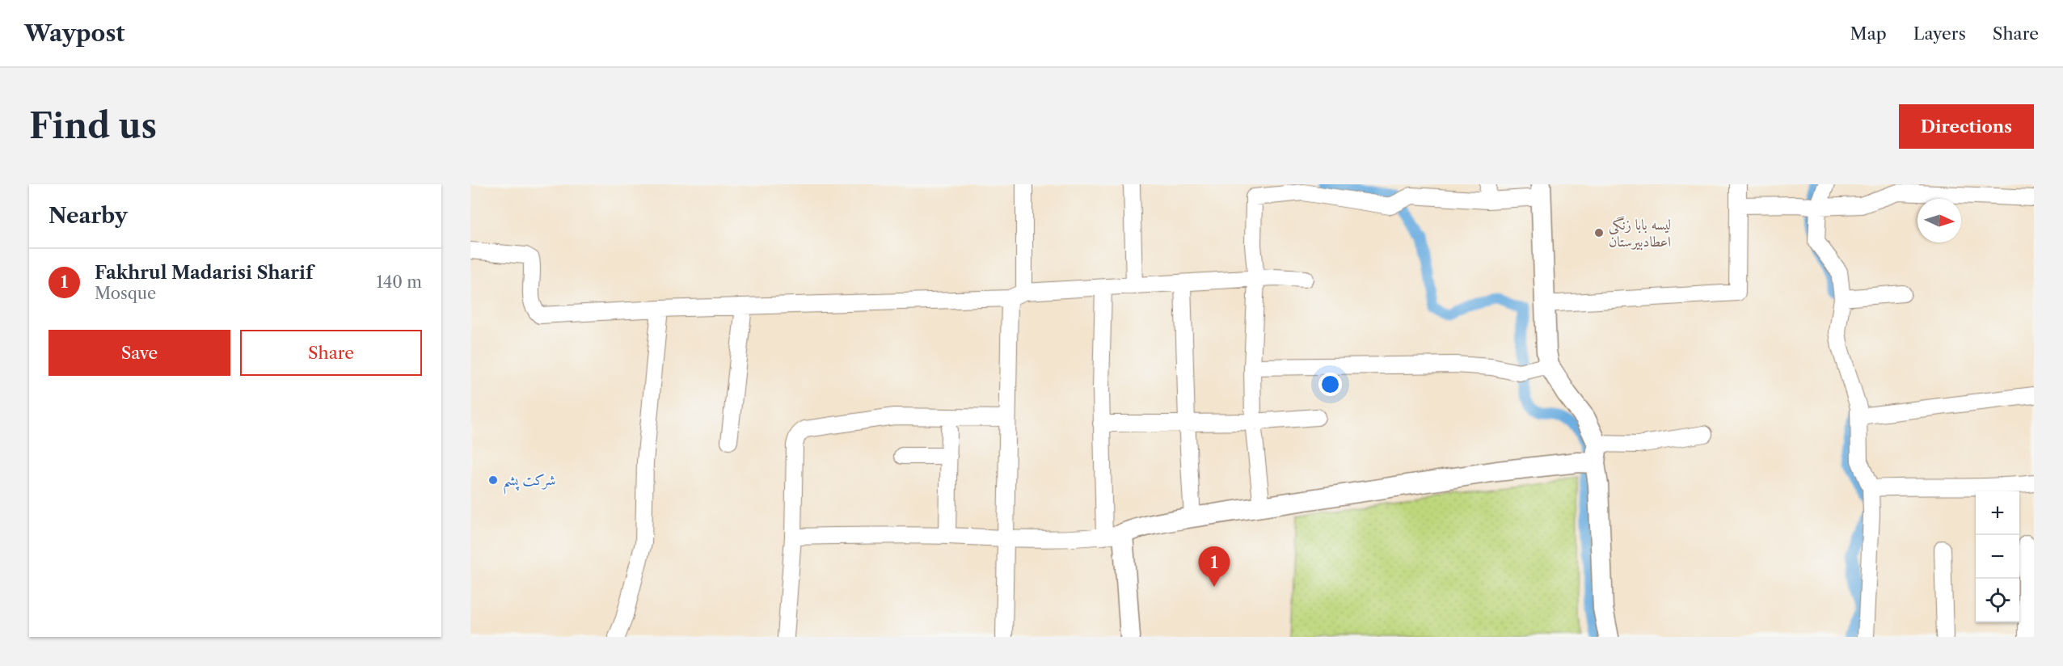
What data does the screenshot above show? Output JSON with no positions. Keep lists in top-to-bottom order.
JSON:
{
  "places": ["لیسه بابا زنگی اعطادبیرستان", "شرکت پشم"],
  "north": "right",
  "page": {
    "header": "Waypost",
    "nav": ["Map", "Layers", "Share"],
    "buttons": [
      "Directions",
      ["Save", "Share"]
    ],
    "title": "Find us",
    "heading": "Nearby",
    "list": [
      {
        "mark": "1",
        "name": "Fakhrul Madarisi Sharif",
        "note": "Mosque",
        "value": "140 m"
      }
    ],
    "map_buttons": ["+", "−"],
    "pins": "1"
  }
}
